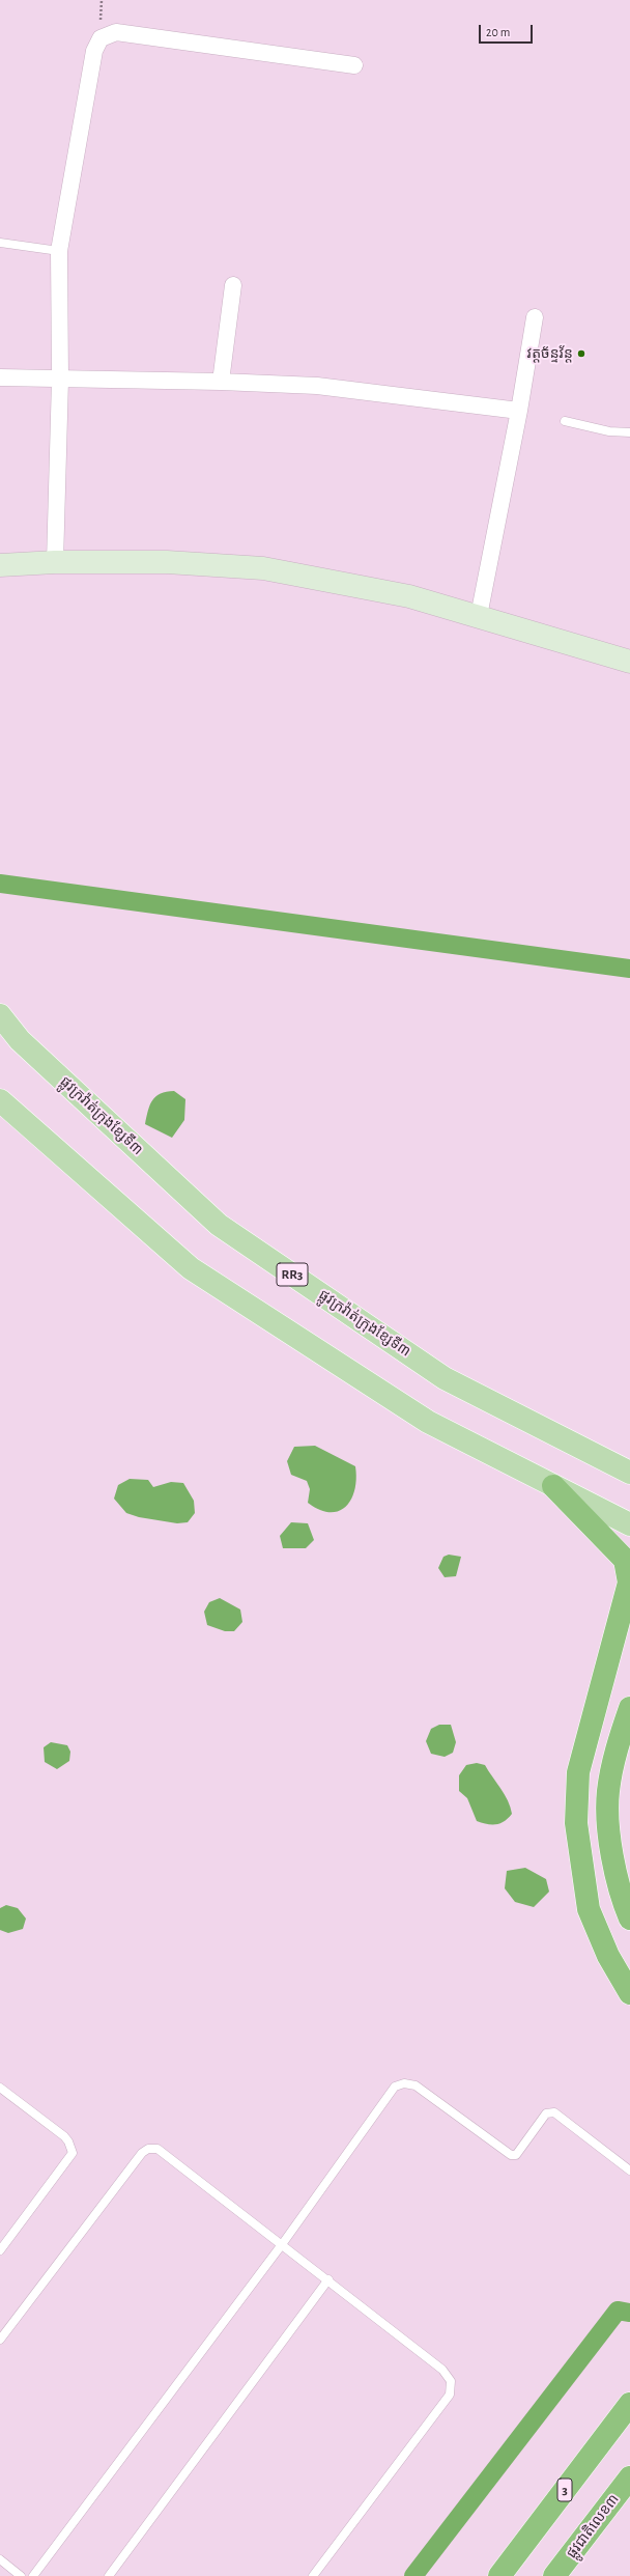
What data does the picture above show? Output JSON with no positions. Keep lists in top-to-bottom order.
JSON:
{
  "streets": {
    "highway": ["3", "ផ្លូវជាតិលេខ៣"],
    "main road": ["ផ្លូវក្រវ៉ាត់ក្រុងខ្សែទី៣", "RR3"]
  },
  "places": ["វត្តច័ន្ទវ័ន្ត"],
  "scale_bar": "20 m"
}
